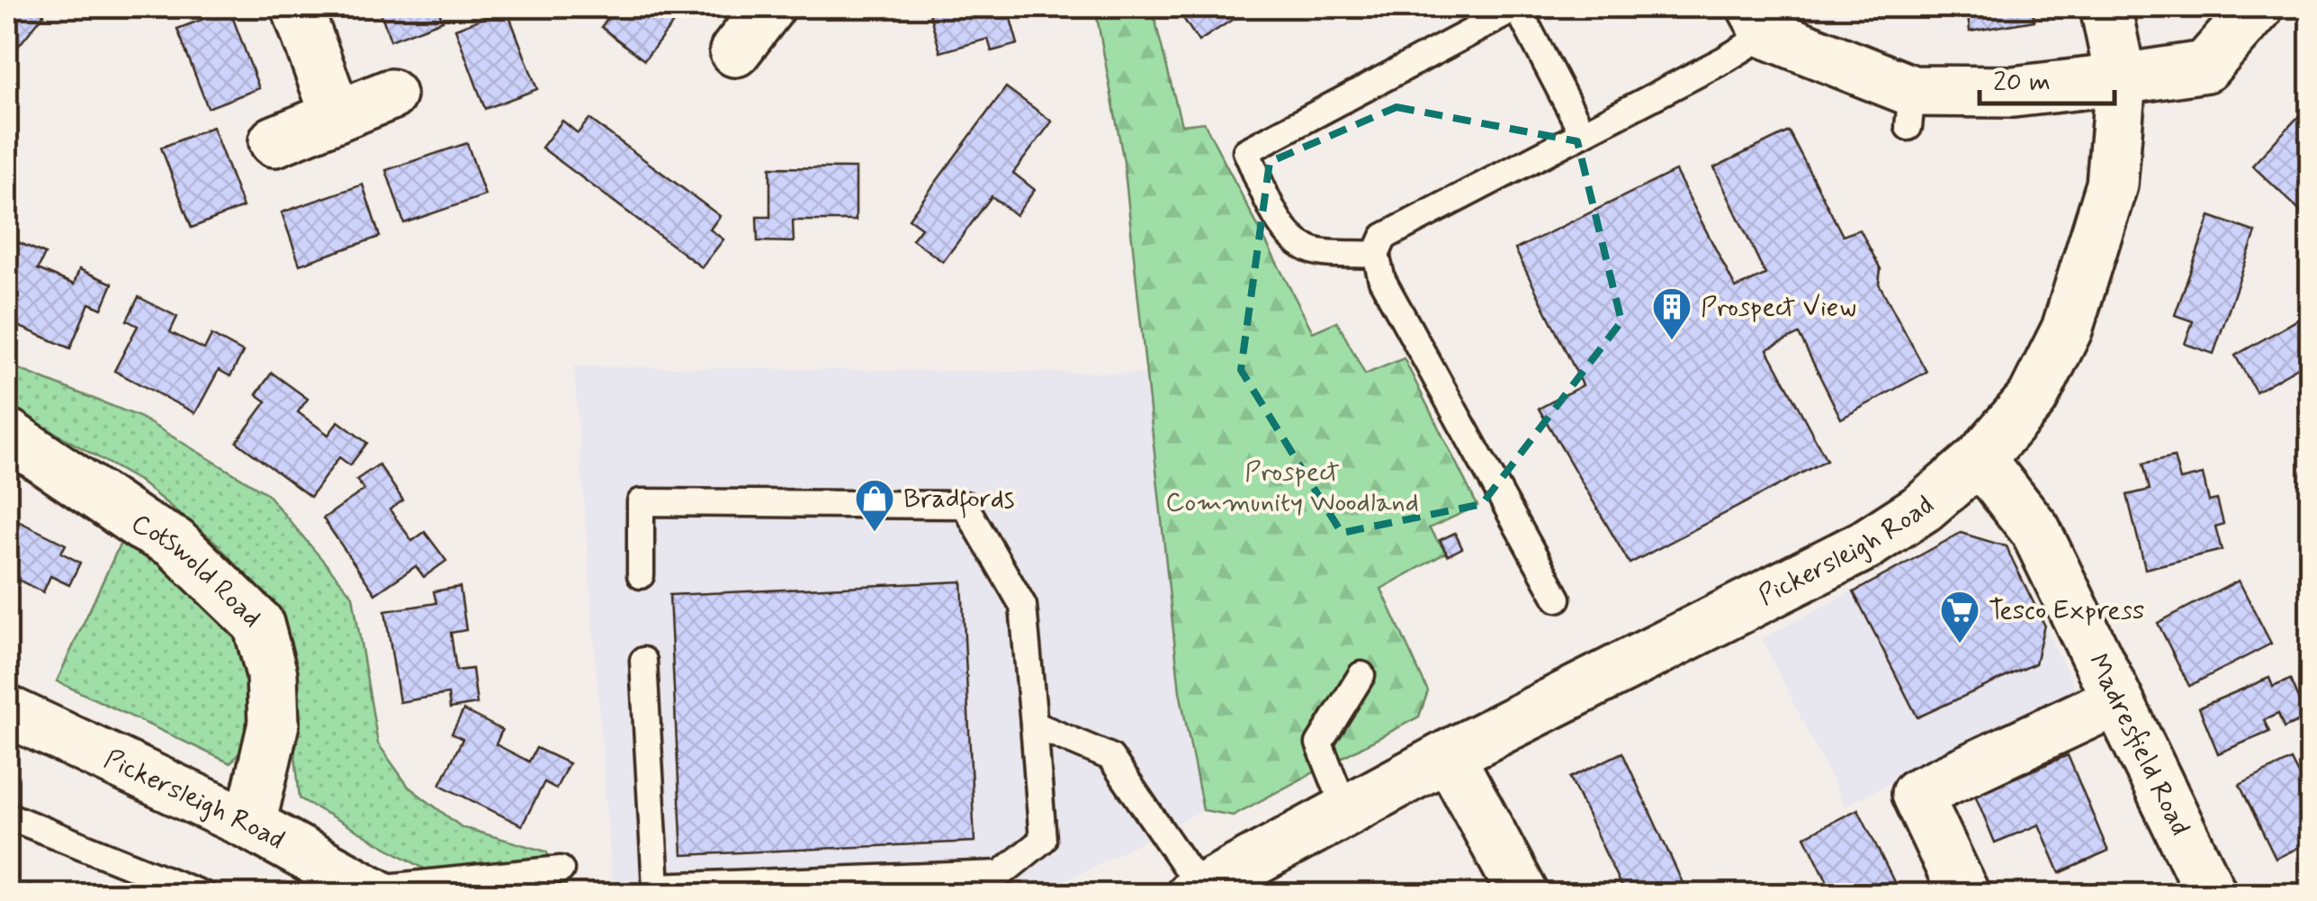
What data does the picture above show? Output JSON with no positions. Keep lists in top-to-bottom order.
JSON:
{
  "streets": {
    "street": ["Pickersleigh Road", "Cotswold Road", "Madresfield Road"]
  },
  "crossings": [
    ["Pickersleigh Road", "Cotswold Road"],
    ["Pickersleigh Road", "Madresfield Road"]
  ],
  "parks": ["Prospect Community Woodland"],
  "places": {
    "building": ["Prospect View"],
    "shop": ["Bradfords"],
    "supermarket": ["Tesco Express"]
  },
  "scale_bar": "20 m"
}
